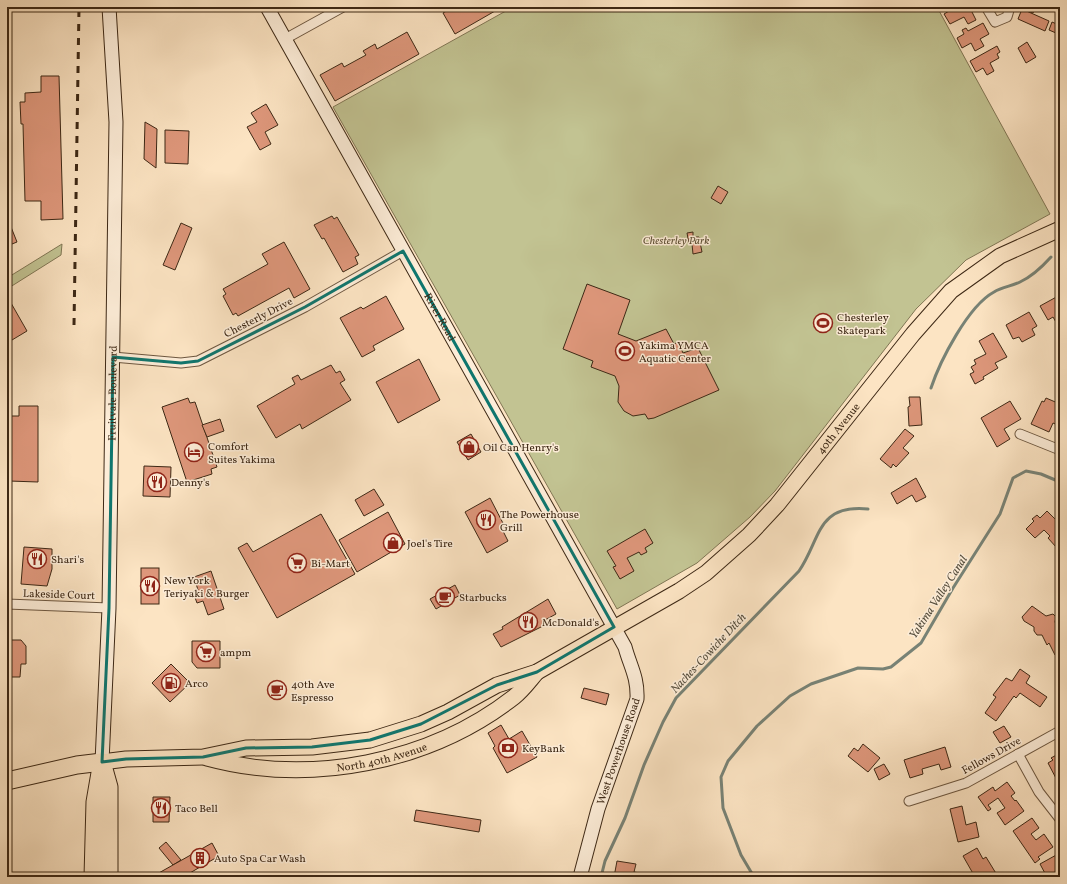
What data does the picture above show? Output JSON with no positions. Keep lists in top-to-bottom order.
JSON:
{
  "streets": {
    "main road": [
      "River Road",
      "Fruitvale Boulevard",
      "40th Avenue",
      "West Powerhouse Road",
      "North 40th Avenue"
    ],
    "street": ["Chesterly Drive", "Lakeside Court", "Fellows Drive"]
  },
  "crossings": [
    ["Chesterly Drive", "River Road"],
    ["Chesterly Drive", "Fruitvale Boulevard"],
    ["River Road", "40th Avenue"],
    ["River Road", "West Powerhouse Road"],
    ["River Road", "North 40th Avenue"],
    ["Fruitvale Boulevard", "Lakeside Court"],
    ["Fruitvale Boulevard", "North 40th Avenue"],
    ["40th Avenue", "West Powerhouse Road"],
    ["40th Avenue", "North 40th Avenue"],
    ["West Powerhouse Road", "North 40th Avenue"]
  ],
  "water": ["Yakima Valley Canal", "Naches-Cowiche Ditch"],
  "parks": ["Chesterley Park"],
  "places": {
    "sports": ["Chesterley Skatepark", "Yakima YMCA Aquatic Center"],
    "shop": ["Oil Can Henry's", "Joel's Tire"],
    "hotel": ["Comfort Suites Yakima"],
    "restaurant": [
      "Denny's",
      "The Powerhouse Grill",
      "Shari's",
      "New York Teriyaki & Burger",
      "McDonald's",
      "Taco Bell"
    ],
    "supermarket": ["Bi-Mart", "ampm"],
    "cafe": ["Starbucks", "40th Ave Espresso"],
    "fuel station": ["Arco"],
    "bank": ["KeyBank"],
    "building": ["Auto Spa Car Wash"]
  }
}
